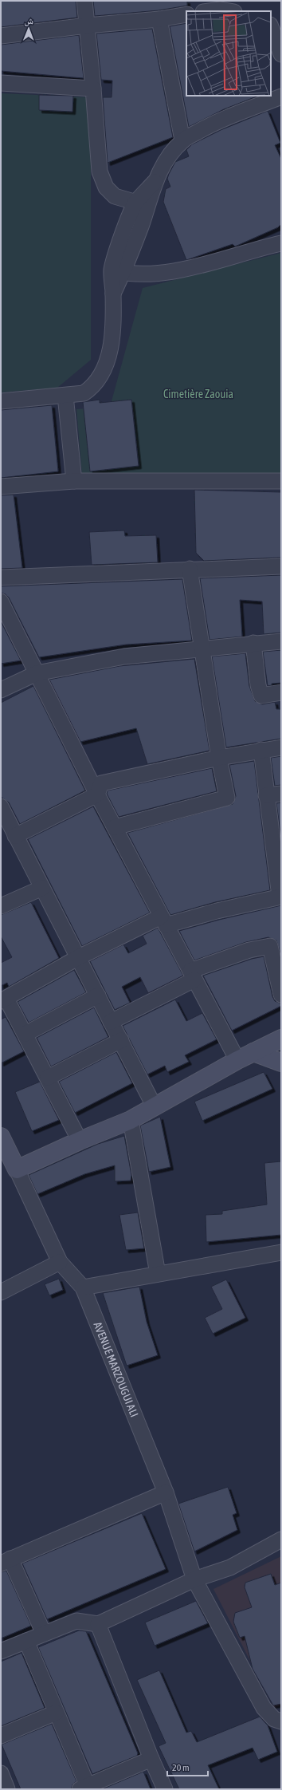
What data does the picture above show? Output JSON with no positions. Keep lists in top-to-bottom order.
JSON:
{
  "streets": {
    "street": ["AVENUE MARZOUGUI ALI"]
  },
  "parks": ["Cimetière Zaouia"],
  "scale_bar": "20 m",
  "north": "top"
}
